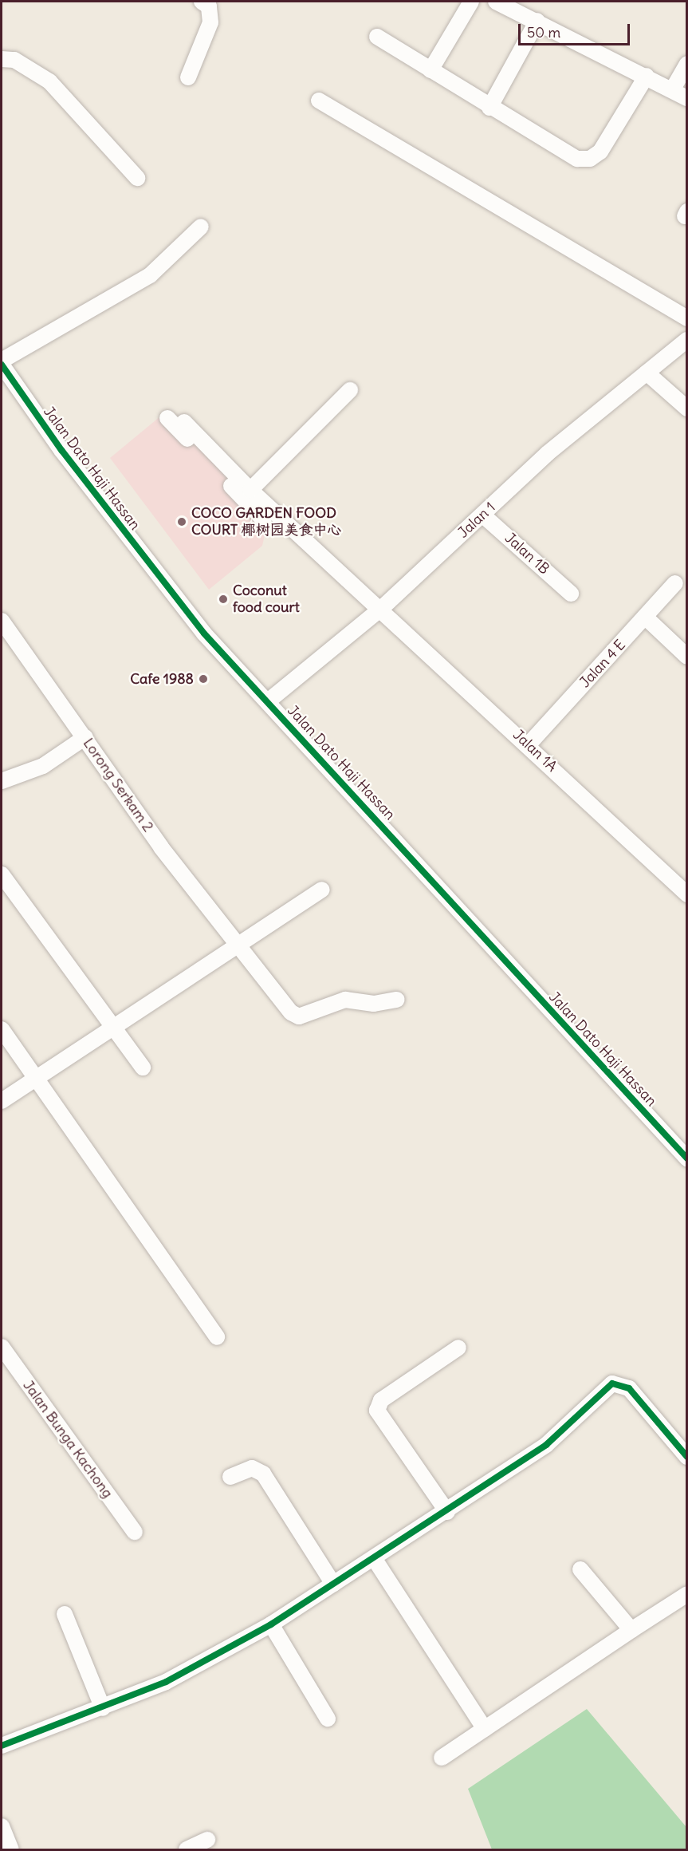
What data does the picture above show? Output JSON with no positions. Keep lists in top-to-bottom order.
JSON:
{
  "streets": {
    "street": [
      "Jalan Dato Haji Hassan",
      "Jalan 1",
      "Jalan 1B",
      "Jalan 4 E",
      "Jalan 1A",
      "Lorong Serkam 2",
      "Jalan Bunga Kachong"
    ]
  },
  "crossings": [
    ["Jalan Dato Haji Hassan", "Jalan 1"],
    ["Jalan 1", "Jalan 1B"],
    ["Jalan 1", "Jalan 1A"],
    ["Jalan 4 E", "Jalan 1A"]
  ],
  "places": ["COCO GARDEN FOOD COURT 椰树园美食中心", "Coconut food court", "Cafe 1988"],
  "scale_bar": "50 m"
}
